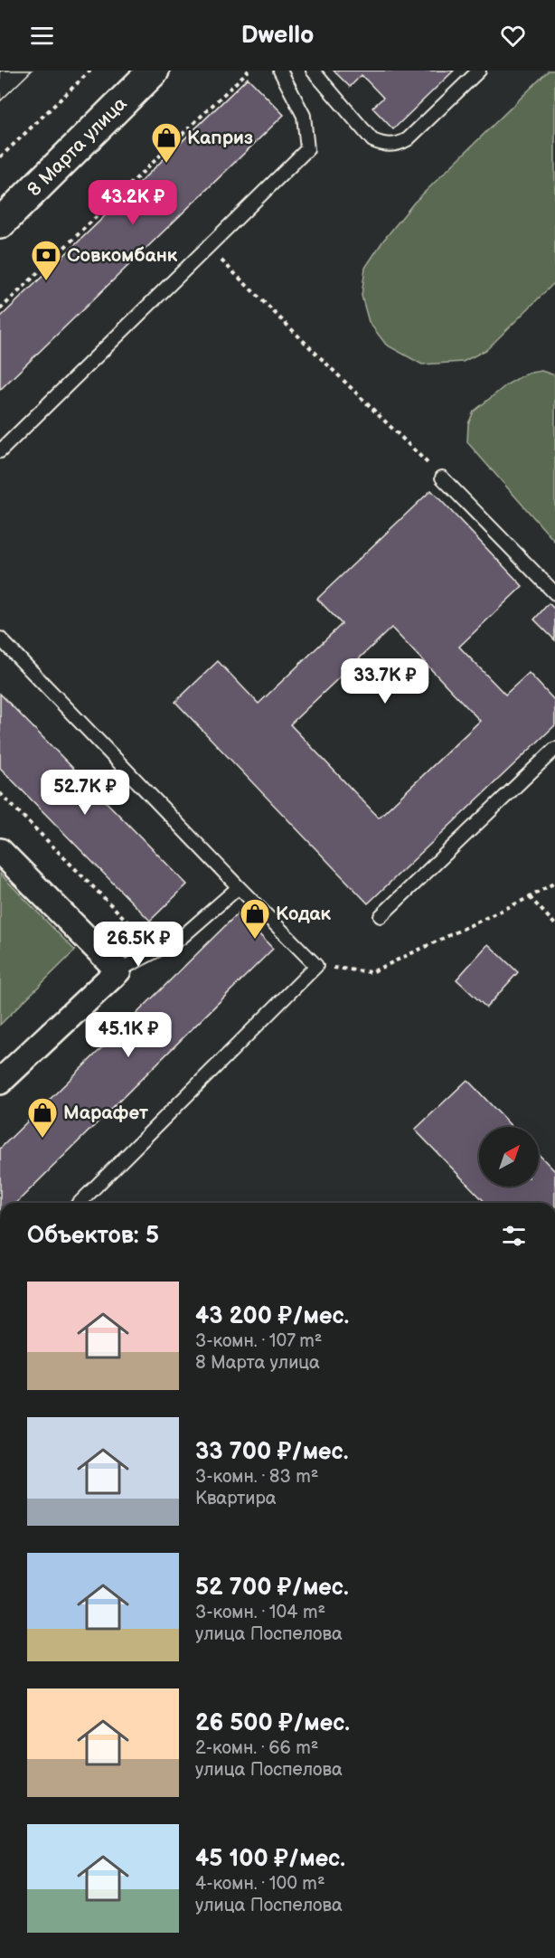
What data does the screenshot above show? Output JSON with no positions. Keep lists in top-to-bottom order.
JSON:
{
  "streets": {
    "street": ["8 Марта улица"]
  },
  "places": {
    "shop": ["Каприз", "Кодак", "Марафет"],
    "bank": ["Совкомбанк"]
  },
  "north": "top right",
  "page": {
    "header": "Dwello",
    "price": [
      "43.2K ₽",
      "33.7K ₽",
      "52.7K ₽",
      "26.5K ₽",
      "45.1K ₽"
    ],
    "heading": "Объектов: 5",
    "list": [
      {
        "name": "43 200 ₽/мес.",
        "note": "3-комн. · 107 m² · 8 Марта улица"
      },
      {
        "name": "33 700 ₽/мес.",
        "note": "3-комн. · 83 m² · Квартира"
      },
      {
        "name": "52 700 ₽/мес.",
        "note": "3-комн. · 104 m² · улица Поспелова"
      },
      {
        "name": "26 500 ₽/мес.",
        "note": "2-комн. · 66 m² · улица Поспелова"
      },
      {
        "name": "45 100 ₽/мес.",
        "note": "4-комн. · 100 m² · улица Поспелова"
      }
    ]
  }
}
